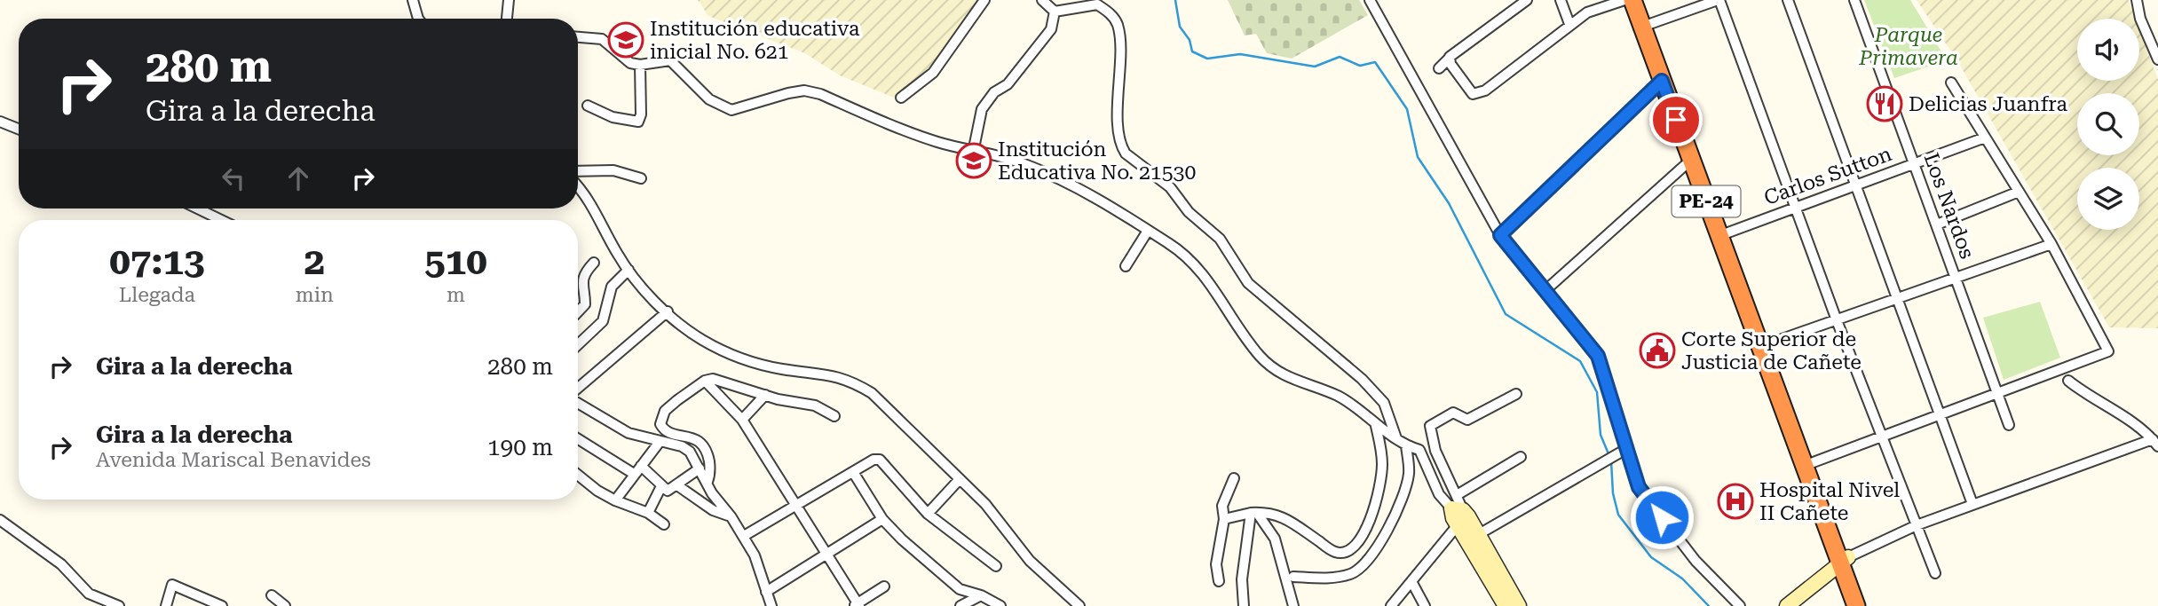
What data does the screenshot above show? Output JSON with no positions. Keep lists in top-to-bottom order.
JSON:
{
  "streets": {
    "highway": ["PE-24"],
    "street": ["Carlos Sutton", "Los Nardos"]
  },
  "crossings": [
    ["Carlos Sutton", "PE-24"],
    ["Carlos Sutton", "Los Nardos"]
  ],
  "parks": ["Parque Primavera"],
  "places": {
    "school or university": ["Institución educativa inicial No. 621", "Institución Educativa No. 21530"],
    "restaurant": ["Delicias Juanfra"],
    "public building": ["Corte Superior de Justicia de Cañete"],
    "hospital": ["Hospital Nivel II Cañete"]
  },
  "page": {
    "turn": ["280 m", "Gira a la derecha"],
    "eta": [
      "07:13",
      "Llegada",
      "2",
      "min",
      "510",
      "m"
    ],
    "list": [
      {
        "name": "Gira a la derecha",
        "value": "280 m"
      },
      {
        "name": "Gira a la derecha",
        "note": "Avenida Mariscal Benavides",
        "value": "190 m"
      }
    ]
  }
}
